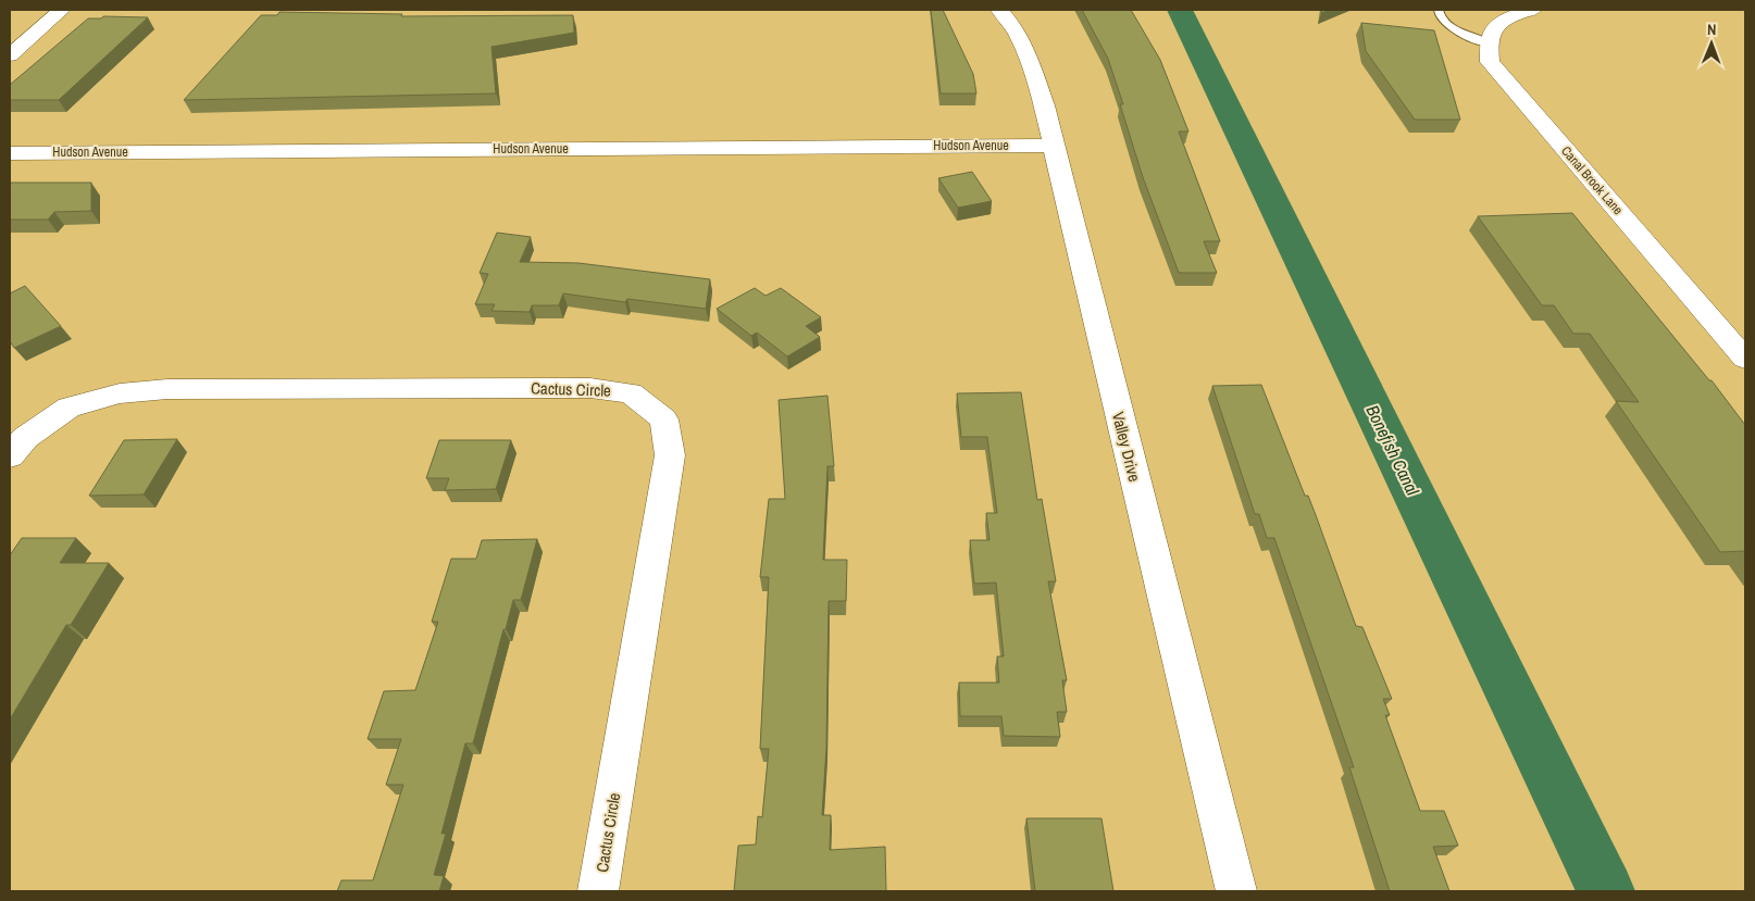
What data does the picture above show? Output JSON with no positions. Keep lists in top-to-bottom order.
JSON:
{
  "streets": {
    "street": [
      "Hudson Avenue",
      "Canal Brook Lane",
      "Cactus Circle",
      "Valley Drive"
    ]
  },
  "crossings": [
    ["Hudson Avenue", "Valley Drive"]
  ],
  "water": ["Bonefish Canal"],
  "north": "top"
}
